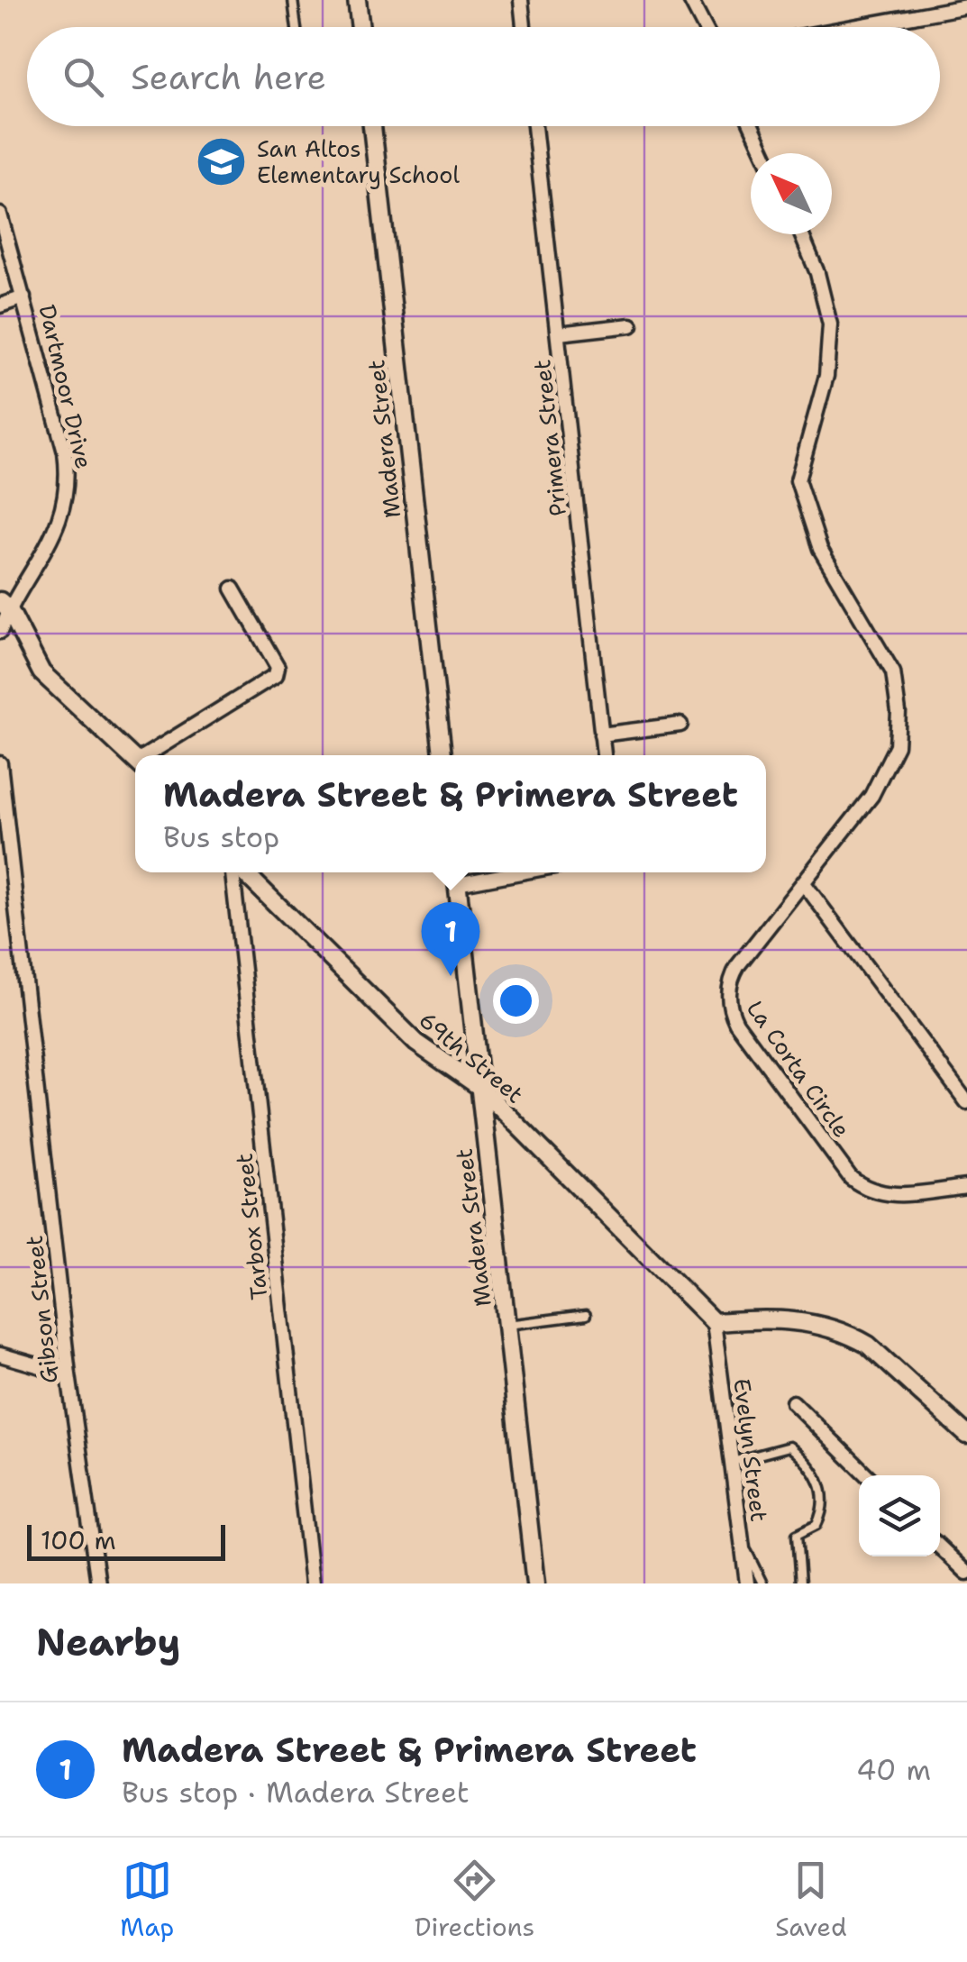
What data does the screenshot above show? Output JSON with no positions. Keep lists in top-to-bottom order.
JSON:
{
  "streets": {
    "street": [
      "Dartmoor Drive",
      "Primera Street",
      "Madera Street",
      "69th Street",
      "La Corta Circle",
      "Tarbox Street",
      "Gibson Street",
      "Evelyn Street"
    ]
  },
  "crossings": [
    ["Madera Street", "69th Street"],
    ["69th Street", "Evelyn Street"]
  ],
  "places": {
    "school or university": ["San Altos Elementary School"]
  },
  "scale_bar": "100 m",
  "north": "top left",
  "page": {
    "search": "Search here",
    "popup": ["Madera Street & Primera Street", "Bus stop"],
    "pins": "1",
    "scale": "100 m",
    "heading": "Nearby",
    "list": [
      {
        "mark": "1",
        "name": "Madera Street & Primera Street",
        "note": "Bus stop · Madera Street",
        "value": "40 m"
      }
    ],
    "nav": ["Map", "Directions", "Saved"]
  }
}
